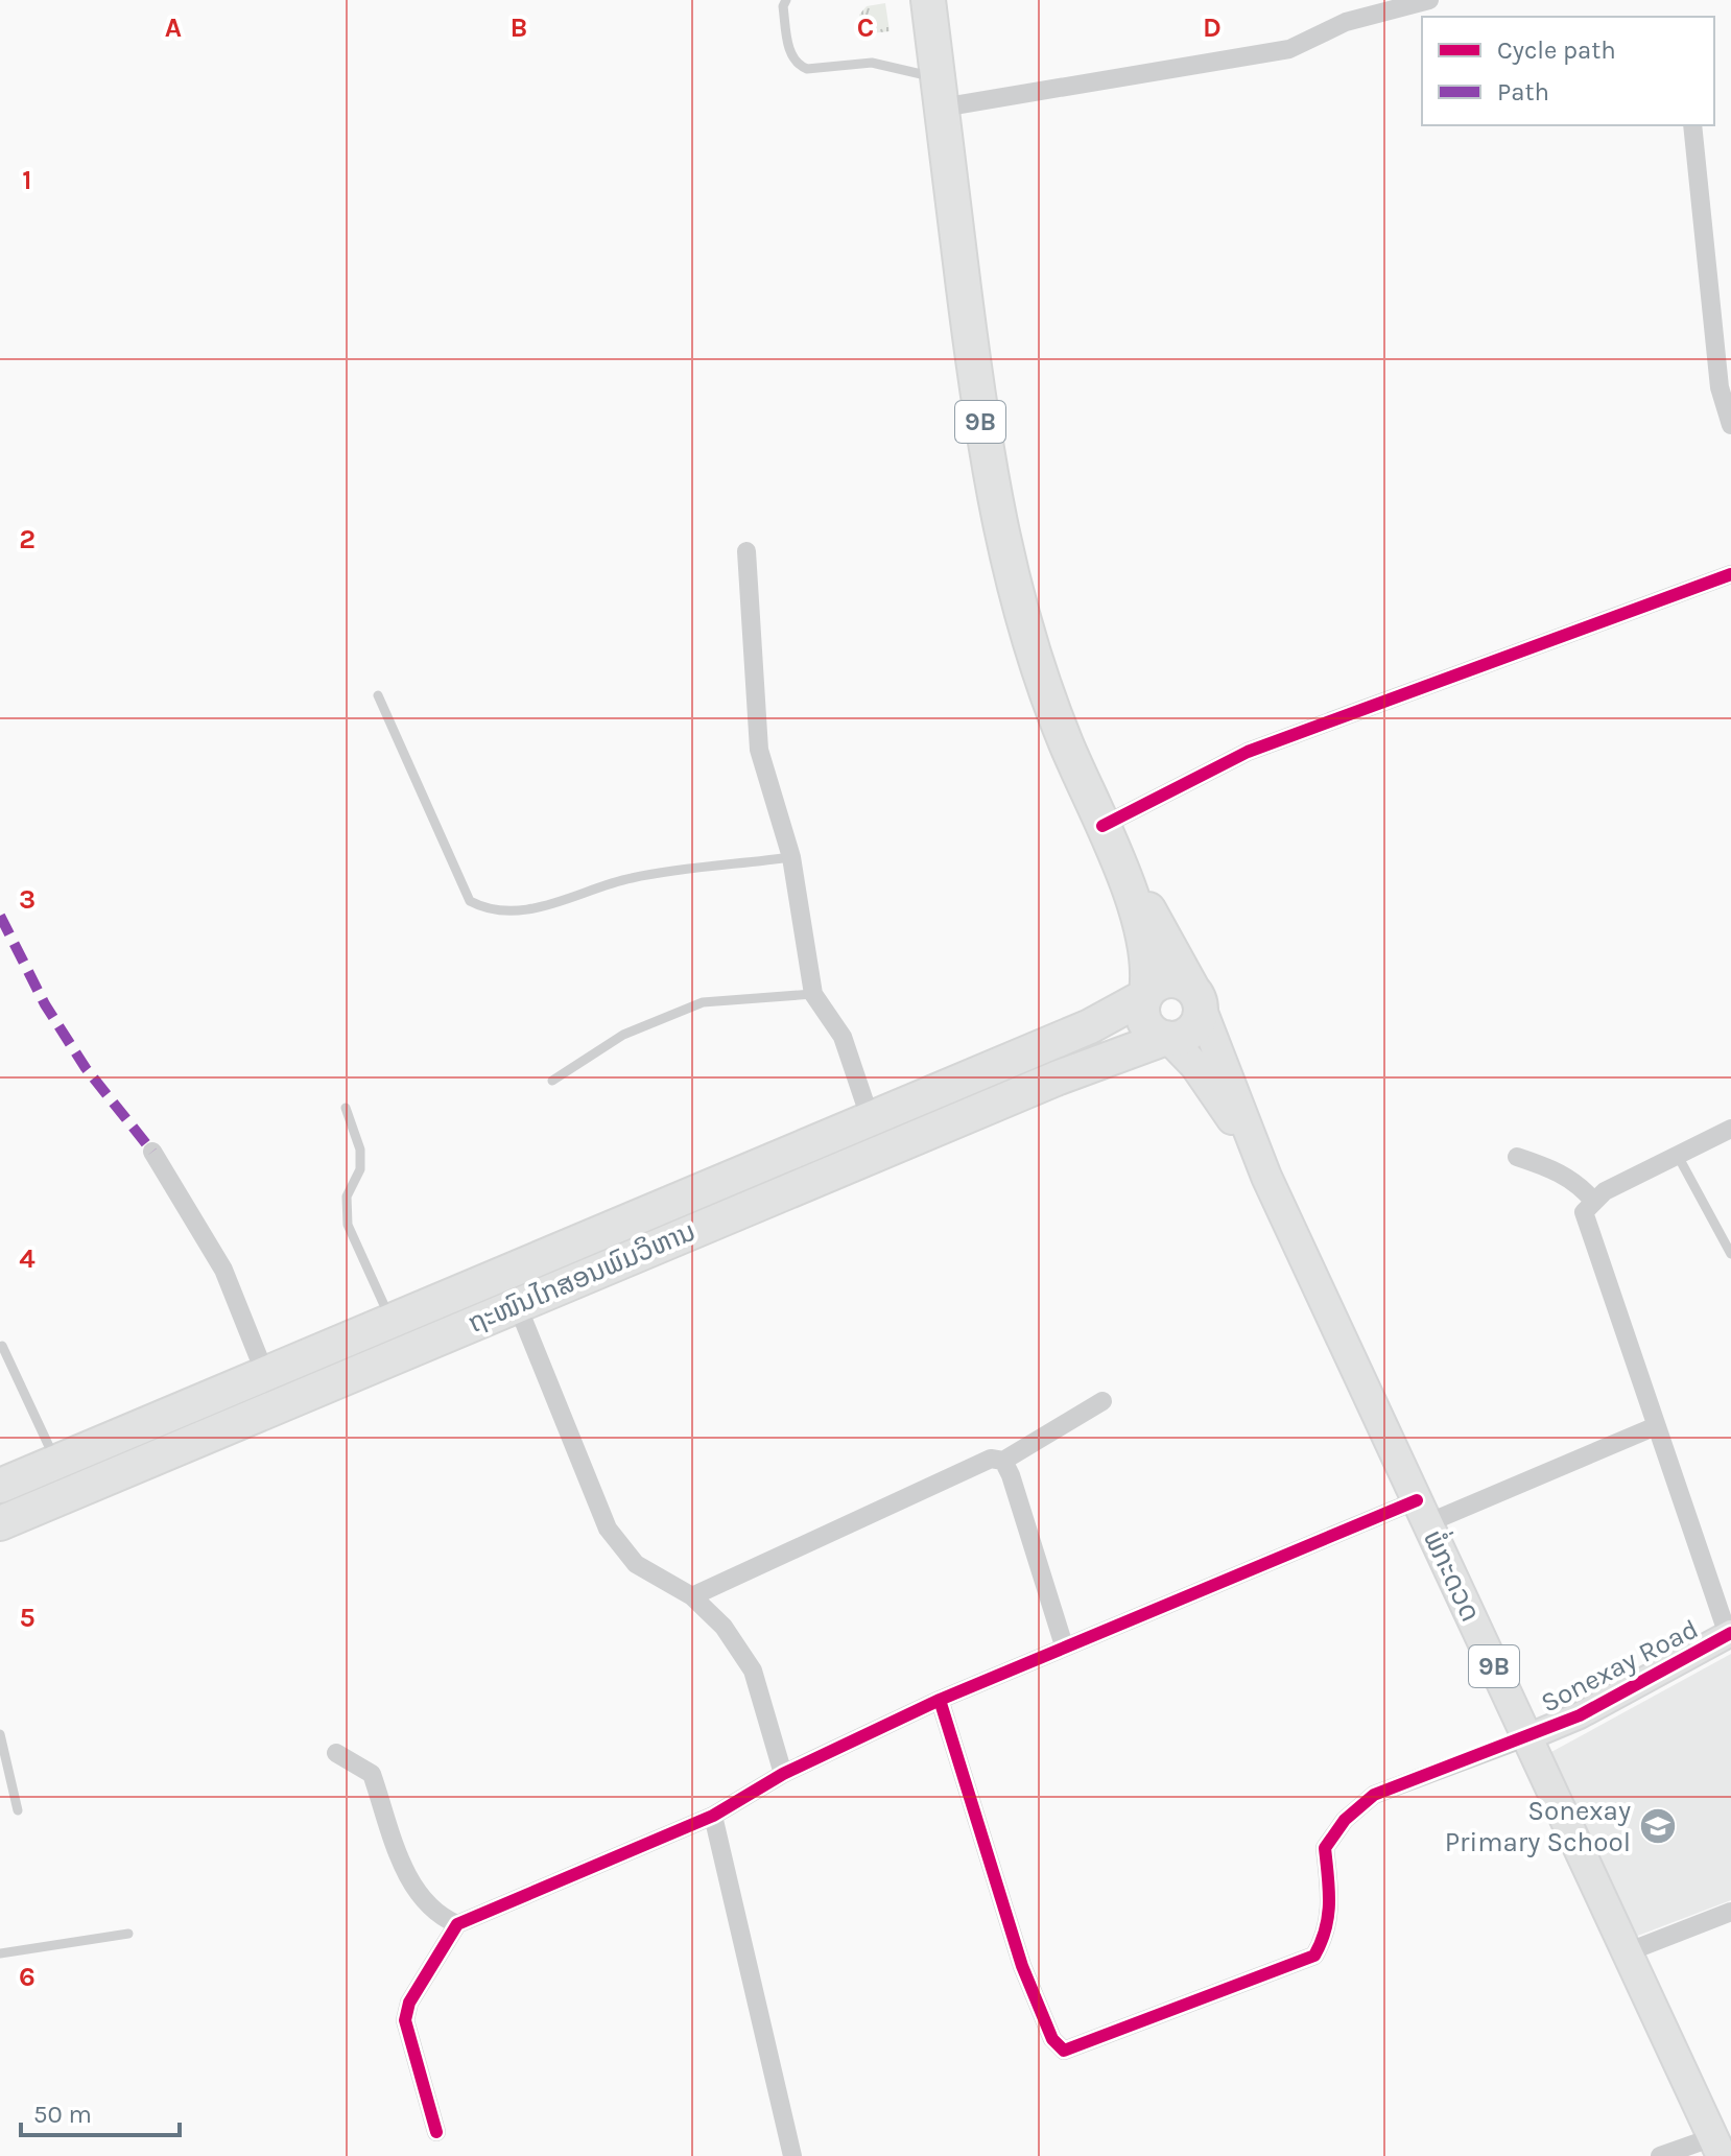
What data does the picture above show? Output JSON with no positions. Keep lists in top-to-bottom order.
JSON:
{
  "streets": {
    "highway": ["9B", "ຖະໜົນໄກສອນພົມວິຫານ"],
    "main road": ["ພໍ່ກະດວດ"],
    "street": ["Sonexay Road"]
  },
  "crossings": [
    ["9B", "ຖະໜົນໄກສອນພົມວິຫານ"],
    ["9B", "ພໍ່ກະດວດ"],
    ["ພໍ່ກະດວດ", "Sonexay Road"]
  ],
  "places": {
    "school or university": ["Sonexay Primary School"]
  },
  "legend": ["Cycle path", "Path"],
  "scale_bar": "50 m",
  "grid": {
    "columns": [
      "A",
      "B",
      "C",
      "D"
    ],
    "rows": [
      "1",
      "2",
      "3",
      "4",
      "5",
      "6"
    ]
  }
}
